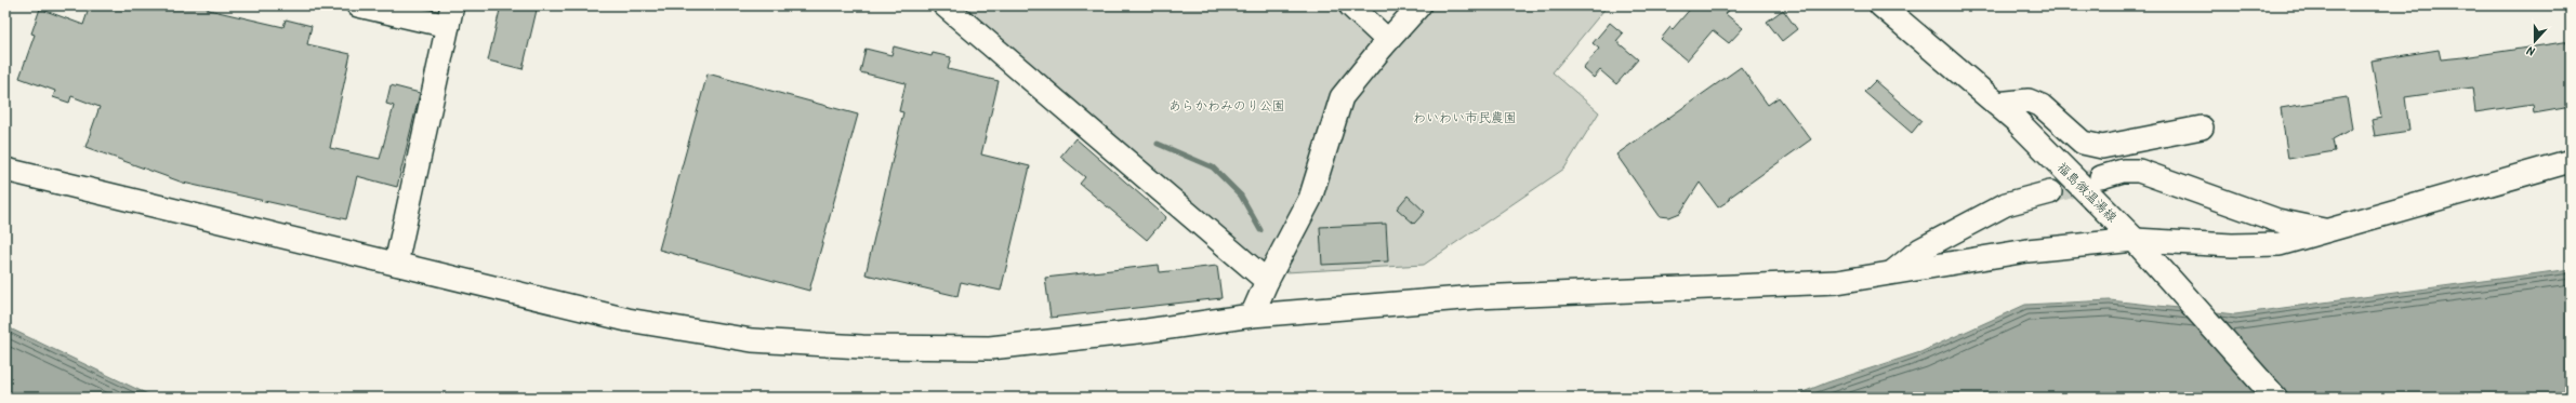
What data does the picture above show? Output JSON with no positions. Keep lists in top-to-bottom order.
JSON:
{
  "streets": {
    "main road": ["福島微温湯線"]
  },
  "parks": ["あらかわみのり公園", "わいわい市民農園"],
  "north": "bottom"
}
